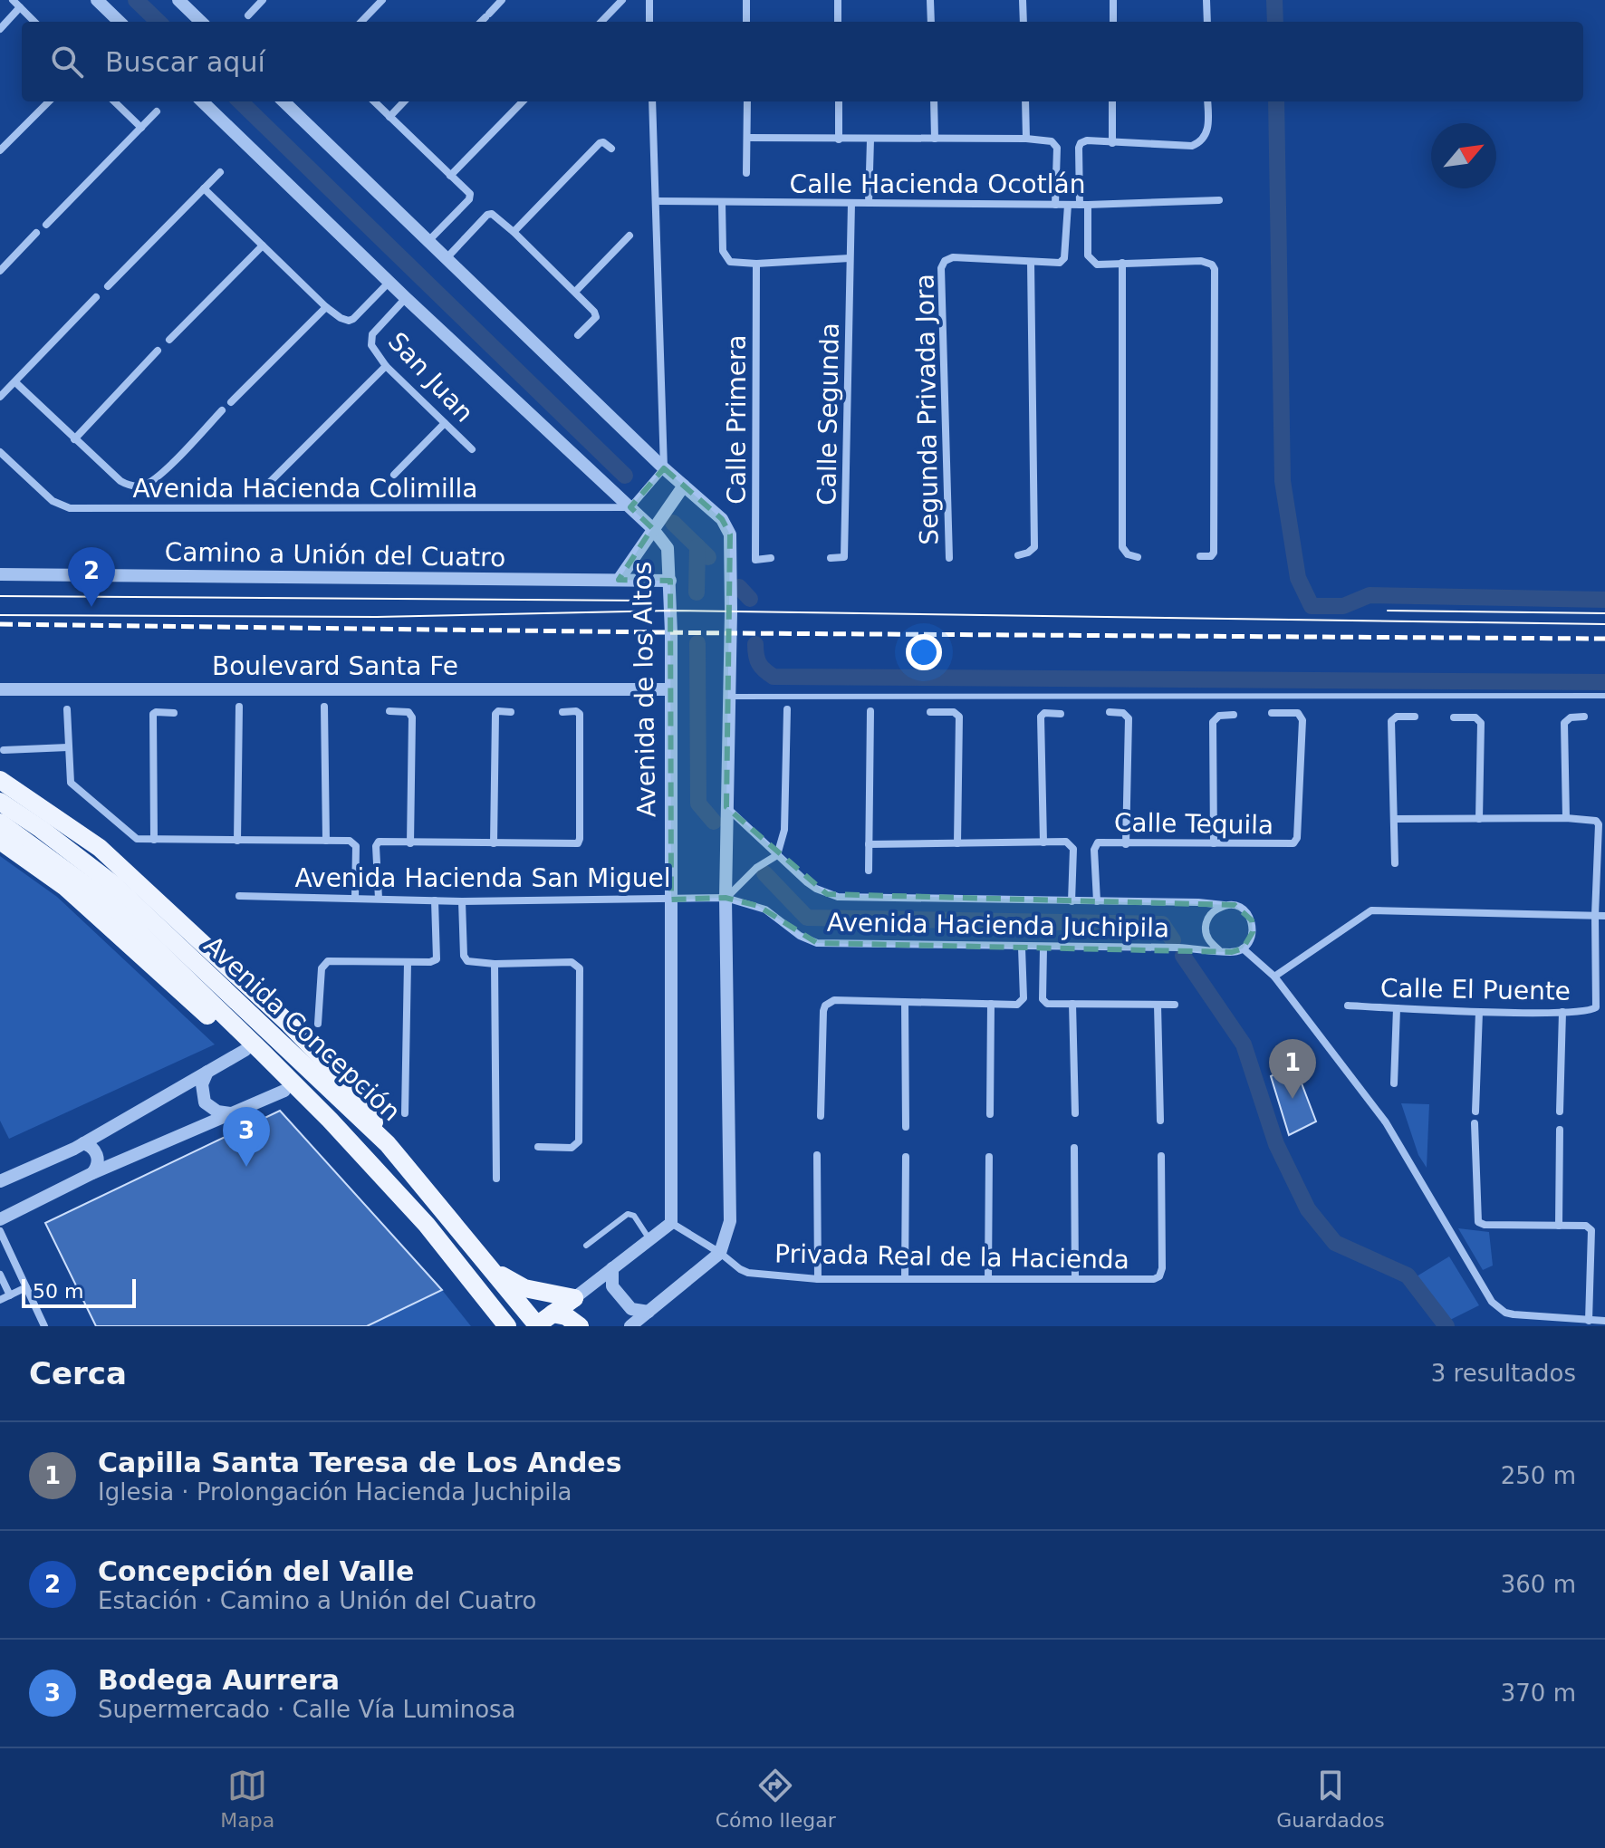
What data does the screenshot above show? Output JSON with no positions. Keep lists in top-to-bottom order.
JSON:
{
  "streets": {
    "main road": ["Avenida Concepción"],
    "street": [
      "Calle Hacienda Ocotlán",
      "San Juan",
      "Segunda Privada Jora",
      "Calle Segunda",
      "Calle Primera",
      "Avenida Hacienda Colimilla",
      "Camino a Unión del Cuatro",
      "Boulevard Santa Fe",
      "Avenida de los Altos",
      "Calle Tequila",
      "Avenida Hacienda San Miguel",
      "Avenida Hacienda Juchipila",
      "Calle El Puente",
      "Privada Real de la Hacienda"
    ]
  },
  "crossings": [
    ["San Juan", "Avenida de los Altos"],
    ["Avenida Hacienda Colimilla", "Avenida de los Altos"],
    ["Camino a Unión del Cuatro", "Avenida de los Altos"],
    ["Boulevard Santa Fe", "Avenida de los Altos"],
    ["Avenida de los Altos", "Avenida Hacienda San Miguel"],
    ["Avenida de los Altos", "Privada Real de la Hacienda"],
    ["Calle Tequila", "Avenida Hacienda Juchipila"],
    ["Avenida Hacienda San Miguel", "Avenida Hacienda Juchipila"]
  ],
  "scale_bar": "50 m",
  "north": "top right",
  "page": {
    "search": "Buscar aquí",
    "pins": ["2", "1", "3"],
    "scale": "50 m",
    "heading": ["Cerca", "3 resultados"],
    "list": [
      {
        "mark": "1",
        "name": "Capilla Santa Teresa de Los Andes",
        "note": "Iglesia · Prolongación Hacienda Juchipila",
        "value": "250 m"
      },
      {
        "mark": "2",
        "name": "Concepción del Valle",
        "note": "Estación · Camino a Unión del Cuatro",
        "value": "360 m"
      },
      {
        "mark": "3",
        "name": "Bodega Aurrera",
        "note": "Supermercado · Calle Vía Luminosa",
        "value": "370 m"
      }
    ],
    "nav": ["Mapa", "Cómo llegar", "Guardados"]
  }
}
